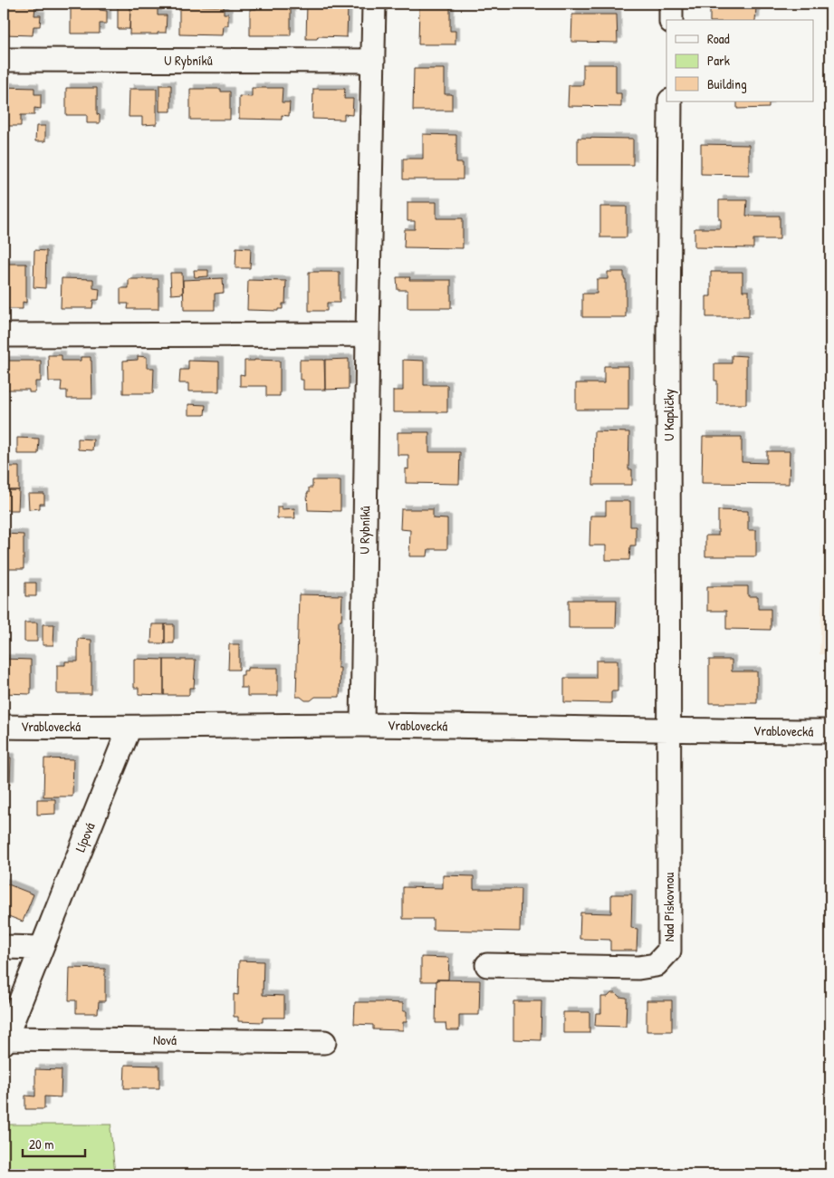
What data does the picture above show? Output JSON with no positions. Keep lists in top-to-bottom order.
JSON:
{
  "streets": {
    "street": [
      "U Rybníků",
      "U Kapličky",
      "Vrablovecká",
      "Lípová",
      "Nad Pískovnou",
      "Nová"
    ]
  },
  "crossings": [
    ["U Rybníků", "Vrablovecká"],
    ["U Kapličky", "Vrablovecká"],
    ["U Kapličky", "Nad Pískovnou"],
    ["Vrablovecká", "Lípová"],
    ["Vrablovecká", "Nad Pískovnou"],
    ["Lípová", "Nová"]
  ],
  "legend": ["Road", "Park", "Building"],
  "scale_bar": "20 m"
}
